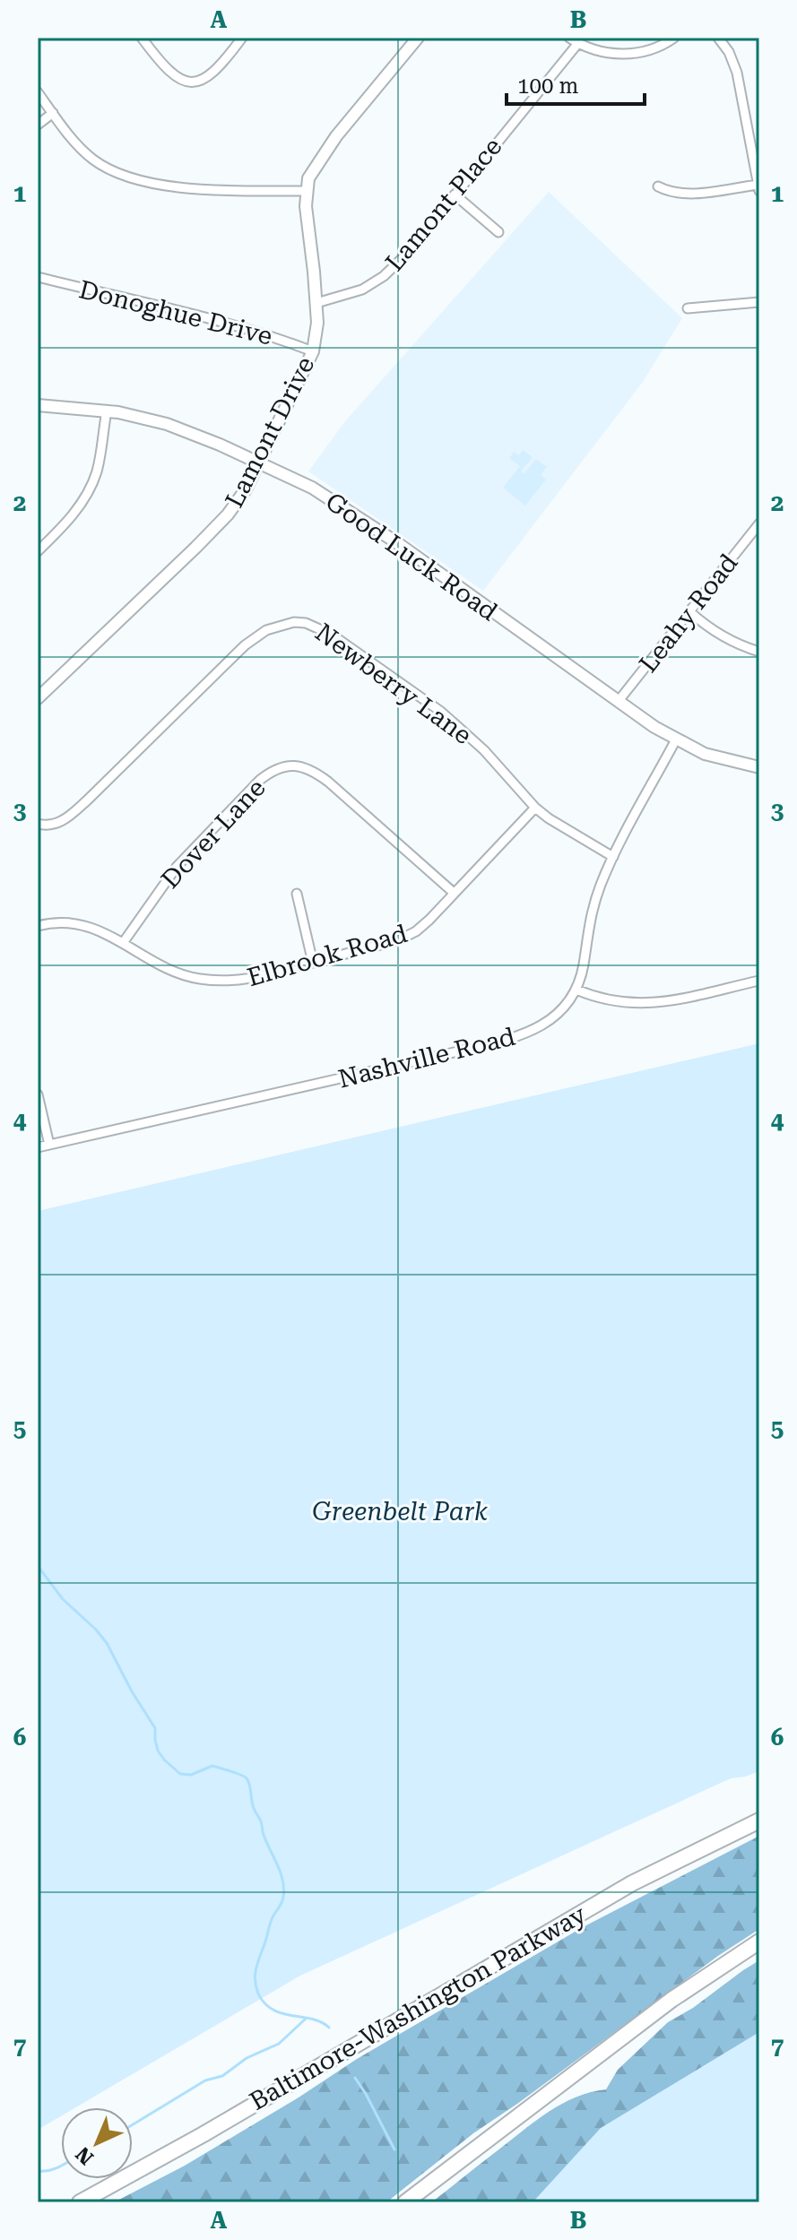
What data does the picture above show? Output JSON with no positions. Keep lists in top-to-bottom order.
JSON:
{
  "streets": {
    "highway": ["Baltimore-Washington Parkway"],
    "main road": ["Lamont Drive", "Good Luck Road"],
    "street": [
      "Lamont Place",
      "Donoghue Drive",
      "Leahy Road",
      "Newberry Lane",
      "Dover Lane",
      "Elbrook Road",
      "Nashville Road"
    ]
  },
  "crossings": [
    ["Lamont Place", "Lamont Drive"],
    ["Donoghue Drive", "Lamont Drive"],
    ["Lamont Drive", "Good Luck Road"],
    ["Good Luck Road", "Leahy Road"],
    ["Good Luck Road", "Nashville Road"],
    ["Newberry Lane", "Elbrook Road"],
    ["Newberry Lane", "Nashville Road"],
    ["Dover Lane", "Elbrook Road"]
  ],
  "parks": ["Greenbelt Park"],
  "scale_bar": "100 m",
  "north": "bottom left",
  "grid": {
    "columns": ["A", "B"],
    "rows": [
      "1",
      "2",
      "3",
      "4",
      "5",
      "6",
      "7"
    ]
  }
}
